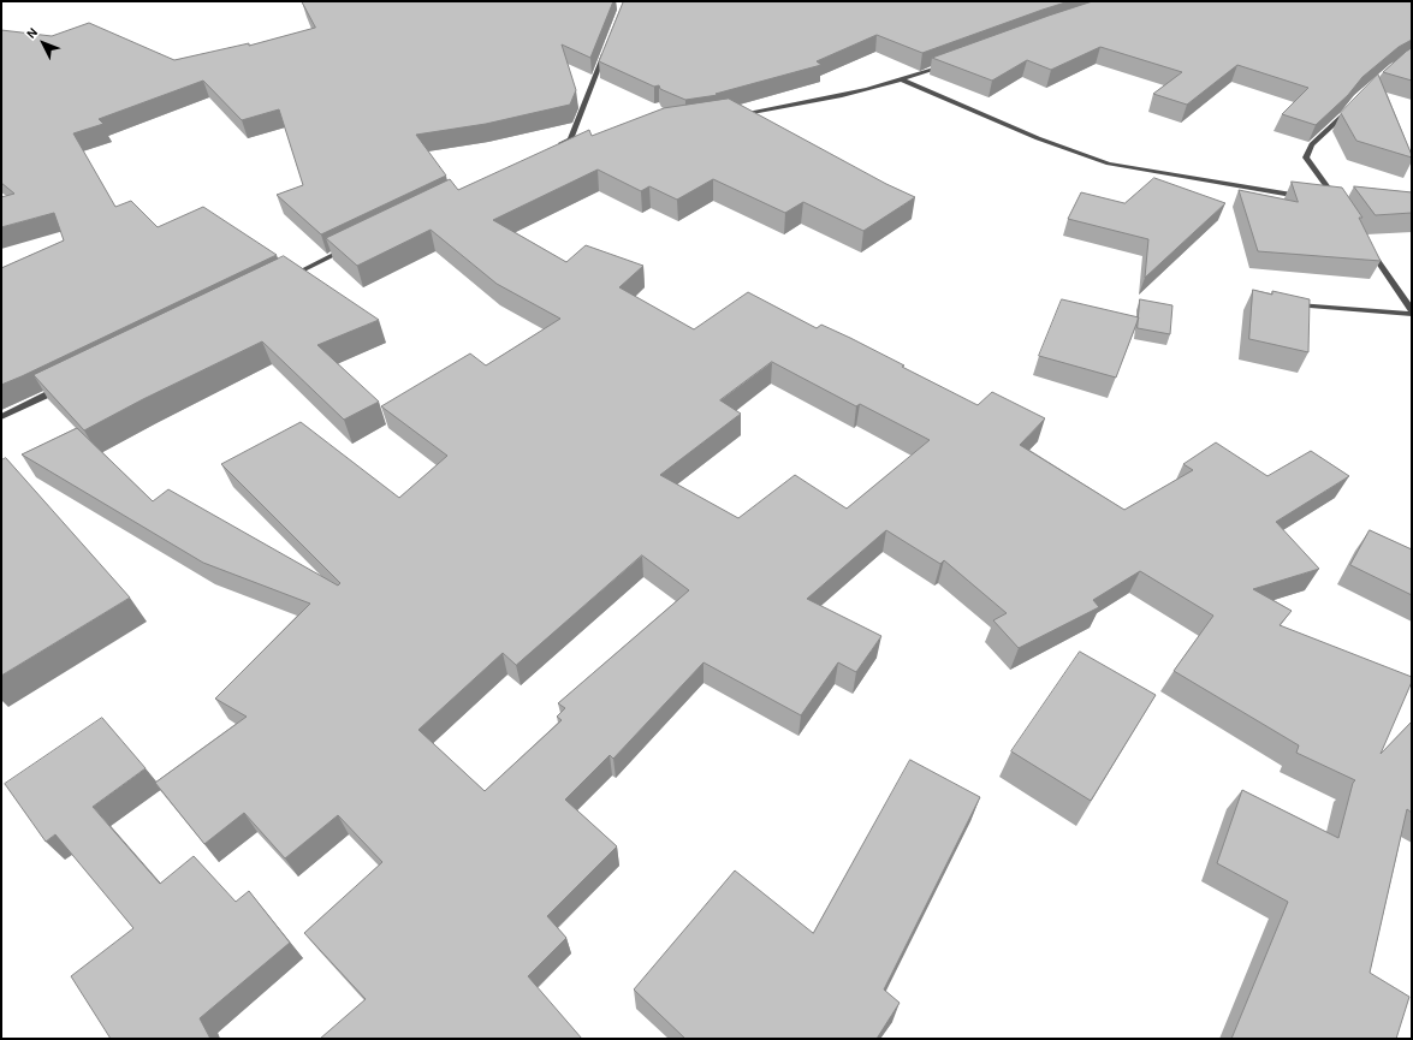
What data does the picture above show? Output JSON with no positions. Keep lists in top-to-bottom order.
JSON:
{
  "north": "top left"
}
